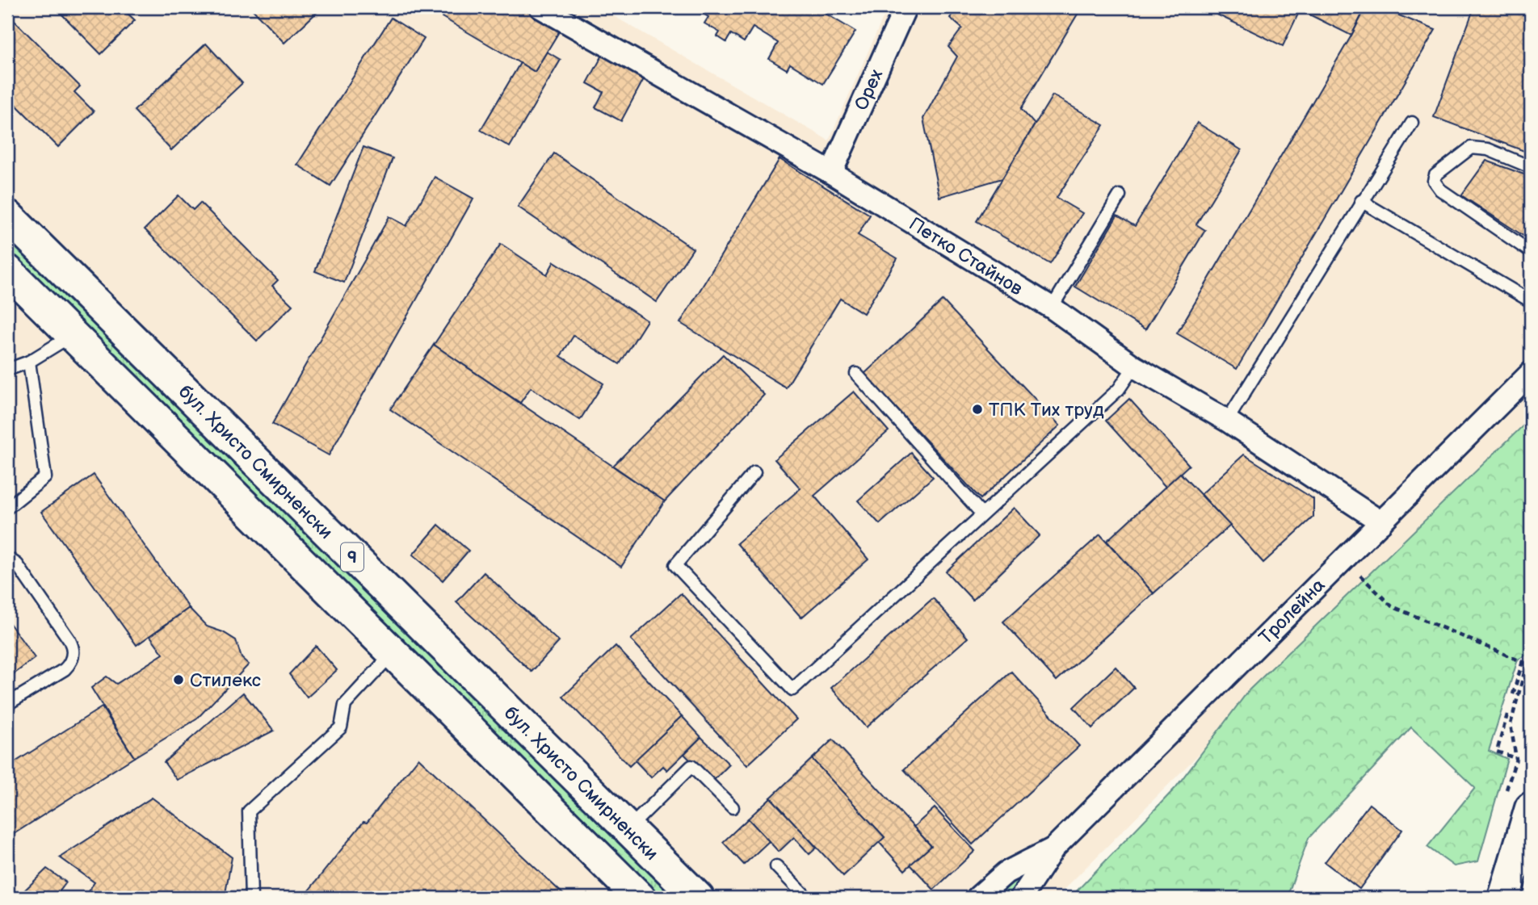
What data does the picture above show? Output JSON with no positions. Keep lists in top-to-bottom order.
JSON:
{
  "streets": {
    "main road": ["бул. Христо Смирненски", "9"],
    "street": ["Орех", "Петко Стайнов", "Тролейна"]
  },
  "crossings": [
    ["Орех", "Петко Стайнов"],
    ["Петко Стайнов", "Тролейна"]
  ],
  "places": ["ТПК Тих труд", "Стилекс"]
}
